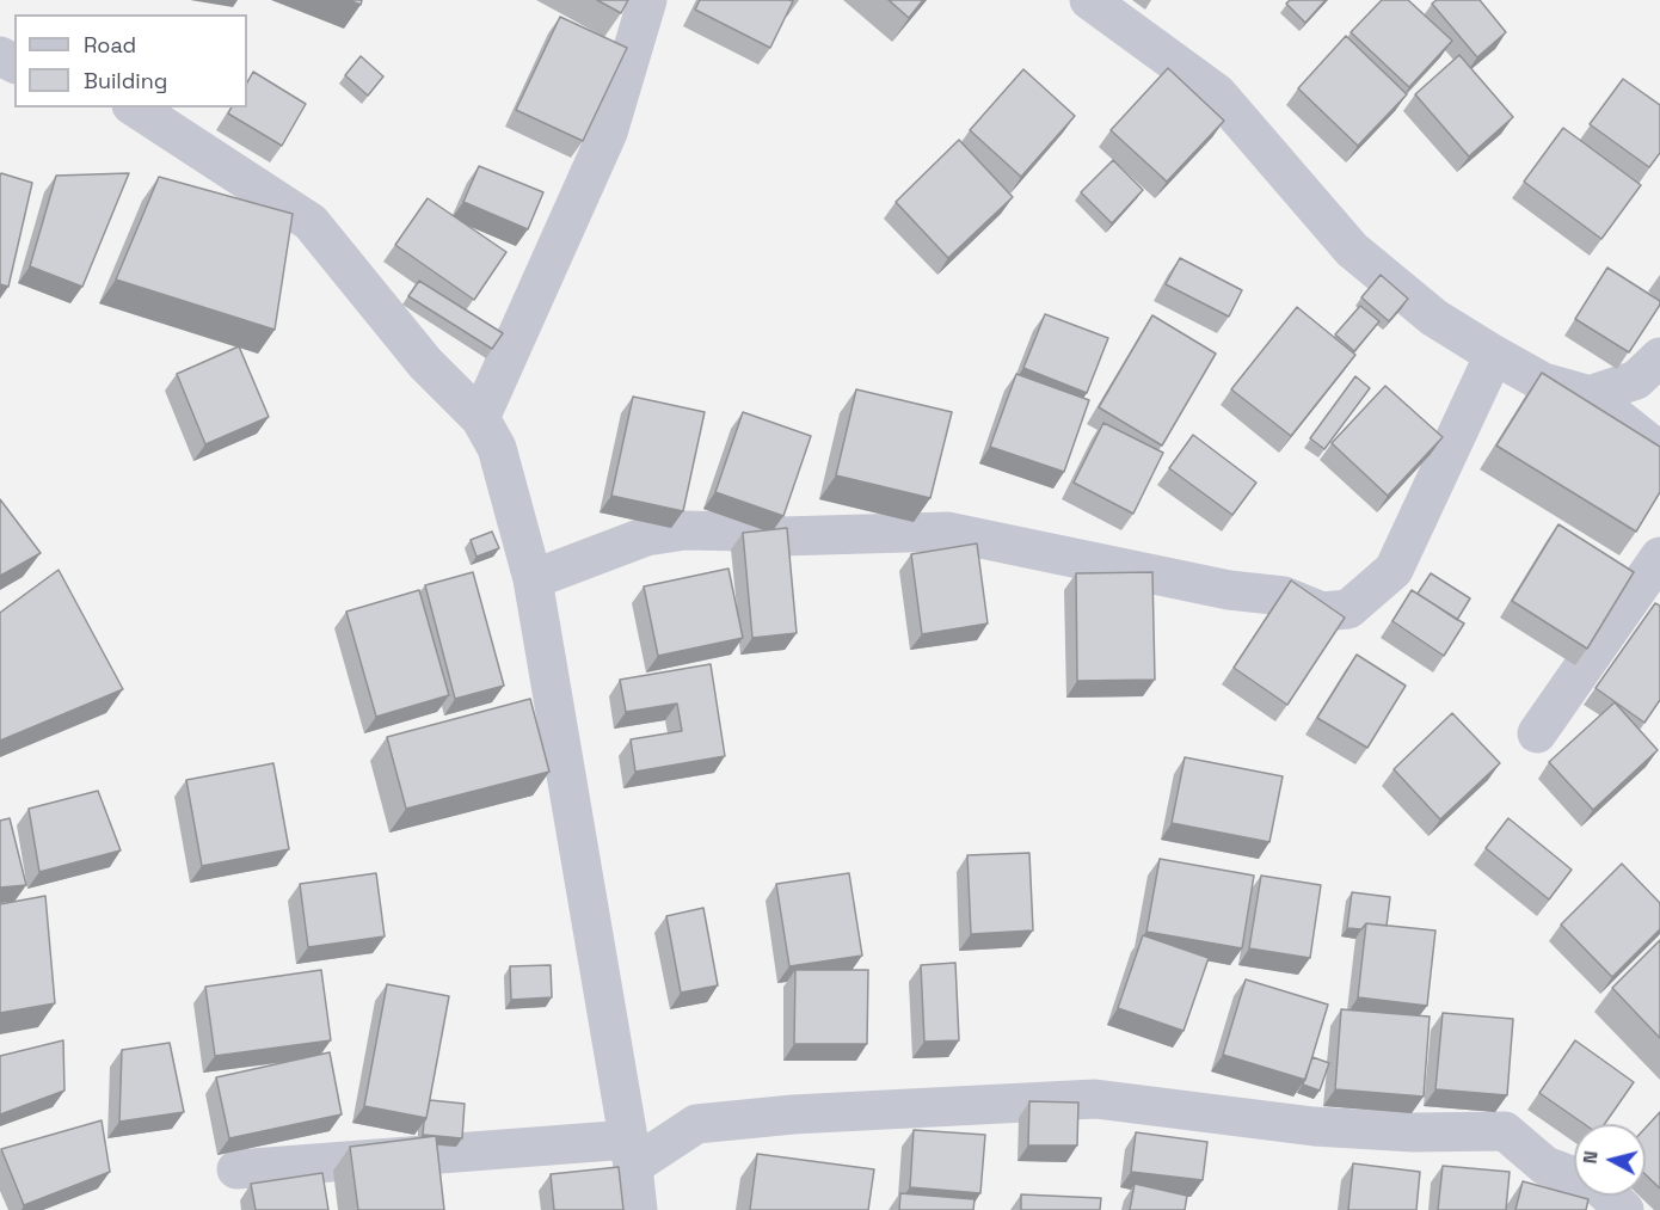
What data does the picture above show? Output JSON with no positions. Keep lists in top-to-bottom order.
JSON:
{
  "legend": ["Road", "Building"],
  "north": "left"
}
